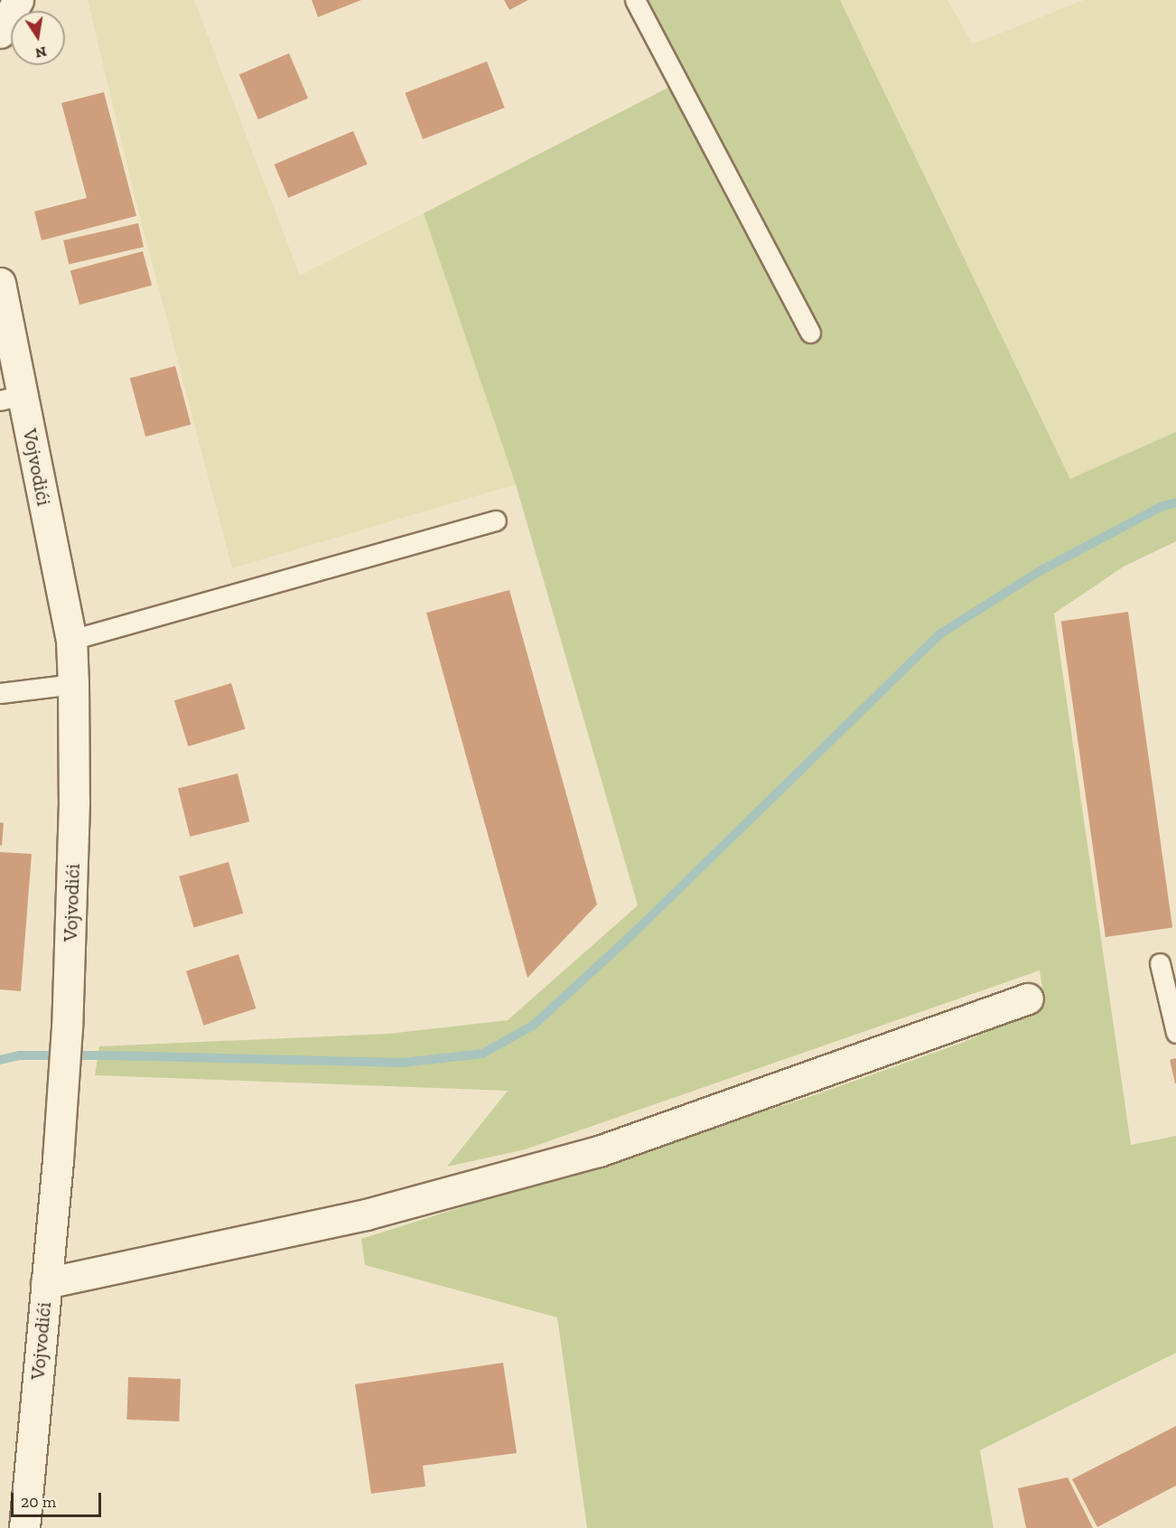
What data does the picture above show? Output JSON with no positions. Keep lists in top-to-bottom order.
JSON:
{
  "streets": {
    "street": ["Vojvodići"]
  },
  "scale_bar": "20 m",
  "north": "bottom"
}
